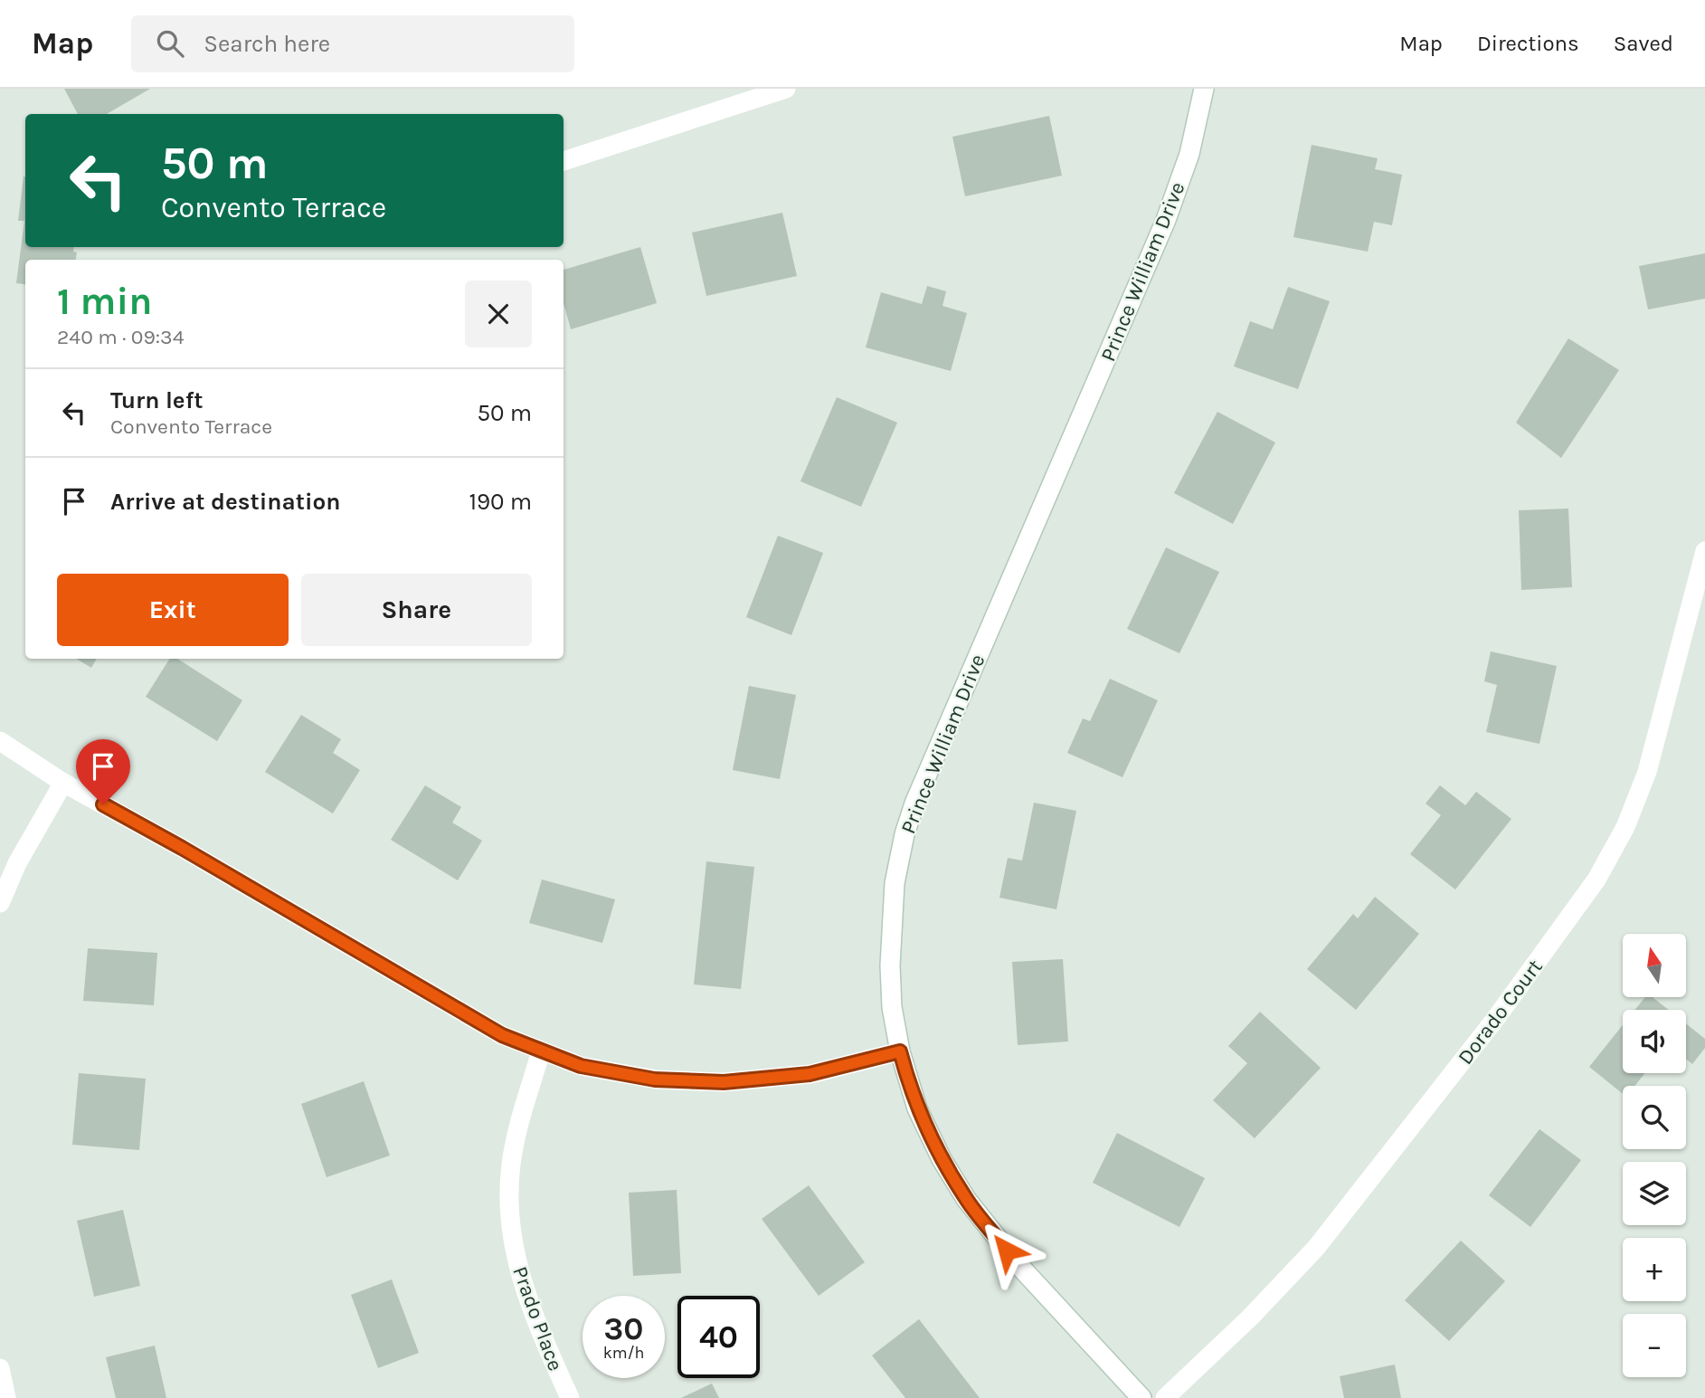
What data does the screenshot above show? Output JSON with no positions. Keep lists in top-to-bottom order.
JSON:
{
  "streets": {
    "street": ["Prince William Drive", "Dorado Court", "Prado Place"]
  },
  "north": "top",
  "page": {
    "header": "Map",
    "search": "Search here",
    "nav": ["Map", "Directions", "Saved"],
    "turn": ["50 m", "Convento Terrace"],
    "heading": ["1 min", "240 m · 09:34"],
    "list": [
      {
        "name": "Turn left",
        "note": "Convento Terrace",
        "value": "50 m"
      },
      {
        "name": "Arrive at destination",
        "value": "190 m"
      }
    ],
    "buttons": ["Exit", "Share"],
    "map_buttons": ["+", "−"],
    "speed": "30 km/h",
    "limit": "40"
  }
}
